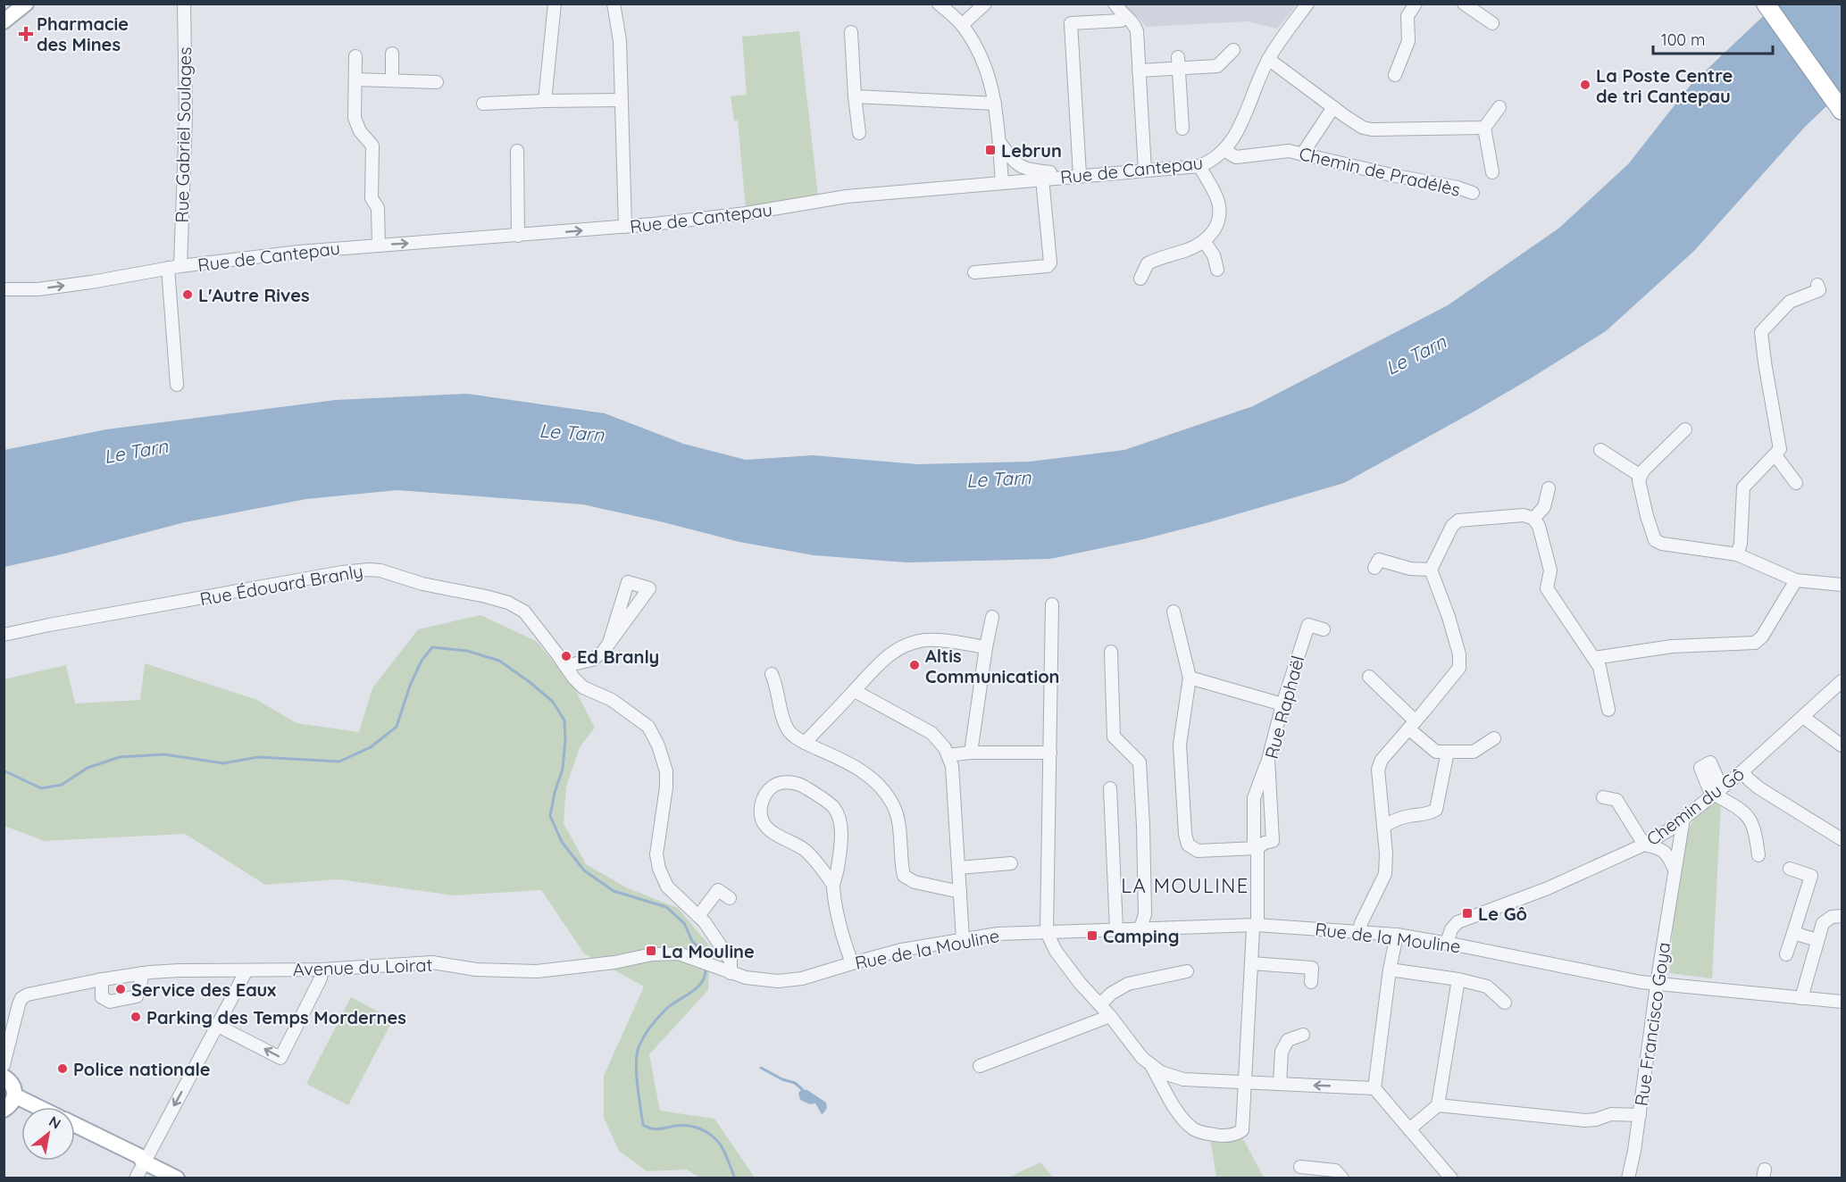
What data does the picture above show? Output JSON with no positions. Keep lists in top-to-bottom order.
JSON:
{
  "streets": {
    "street": [
      "Rue Gabriel Soulages",
      "Rue de Cantepau",
      "Chemin de Pradélès",
      "Rue Édouard Branly",
      "Rue Raphaël",
      "Chemin du Gô",
      "Rue de la Mouline",
      "Avenue du Loirat",
      "Rue Francisco Goya"
    ]
  },
  "crossings": [
    ["Rue Gabriel Soulages", "Rue de Cantepau"],
    ["Rue de Cantepau", "Chemin de Pradélès"],
    ["Rue Édouard Branly", "Rue de la Mouline"],
    ["Chemin du Gô", "Rue de la Mouline"],
    ["Chemin du Gô", "Rue Francisco Goya"],
    ["Rue de la Mouline", "Avenue du Loirat"],
    ["Rue de la Mouline", "Rue Francisco Goya"]
  ],
  "districts": ["LA MOULINE"],
  "water": ["Le Tarn"],
  "places": {
    "health": ["Pharmacie des Mines"],
    "other": [
      "La Poste Centre de tri Cantepau",
      "L'Autre Rives",
      "Ed Branly",
      "Altis Communication",
      "Service des Eaux",
      "Parking des Temps Mordernes",
      "Police nationale"
    ],
    "transit": [
      "Lebrun",
      "Le Gô",
      "Camping",
      "La Mouline"
    ]
  },
  "scale_bar": "100 m",
  "north": "top right"
}
